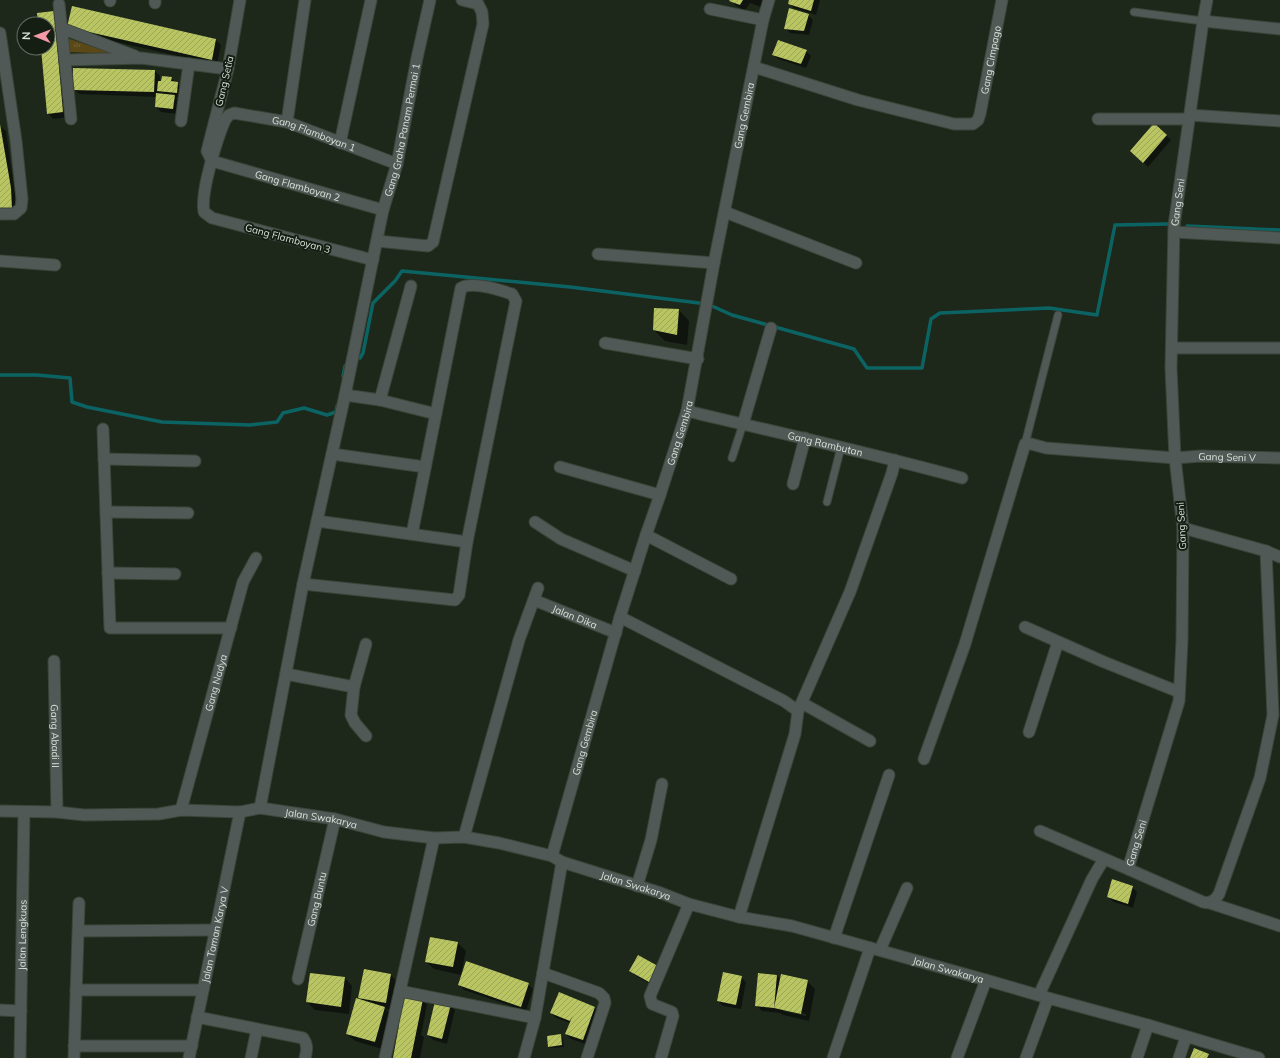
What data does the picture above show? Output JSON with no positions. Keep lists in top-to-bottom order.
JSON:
{
  "streets": {
    "street": [
      "Gang Cimpago",
      "Gang Setia",
      "Gang Gembira",
      "Gang Graha Panam Permai 1",
      "Gang Flamboyan 1",
      "Gang Flamboyan 2",
      "Gang Seni",
      "Gang Flamboyan 3",
      "Gang Rambutan",
      "Gang Seni V",
      "Jalan Dika",
      "Gang Nadya",
      "Gang Abadi II",
      "Jalan Swakarya",
      "Gang Buntu",
      "Jalan Lengkuas",
      "Jalan Taman Karya V"
    ]
  },
  "crossings": [
    ["Gang Cimpago", "Gang Gembira"],
    ["Gang Setia", "Gang Flamboyan 1"],
    ["Gang Setia", "Gang Flamboyan 2"],
    ["Gang Setia", "Gang Flamboyan 3"],
    ["Gang Gembira", "Gang Rambutan"],
    ["Gang Gembira", "Jalan Dika"],
    ["Gang Gembira", "Jalan Swakarya"],
    ["Gang Graha Panam Permai 1", "Gang Flamboyan 1"],
    ["Gang Graha Panam Permai 1", "Gang Flamboyan 2"],
    ["Gang Graha Panam Permai 1", "Gang Flamboyan 3"],
    ["Gang Graha Panam Permai 1", "Jalan Swakarya"],
    ["Gang Flamboyan 1", "Gang Flamboyan 2"],
    ["Gang Flamboyan 1", "Gang Flamboyan 3"],
    ["Gang Flamboyan 2", "Gang Flamboyan 3"],
    ["Gang Seni", "Gang Seni V"],
    ["Gang Nadya", "Jalan Swakarya"],
    ["Gang Abadi II", "Jalan Swakarya"],
    ["Jalan Swakarya", "Gang Buntu"],
    ["Jalan Swakarya", "Jalan Lengkuas"],
    ["Jalan Swakarya", "Jalan Taman Karya V"]
  ],
  "north": "left"
}
